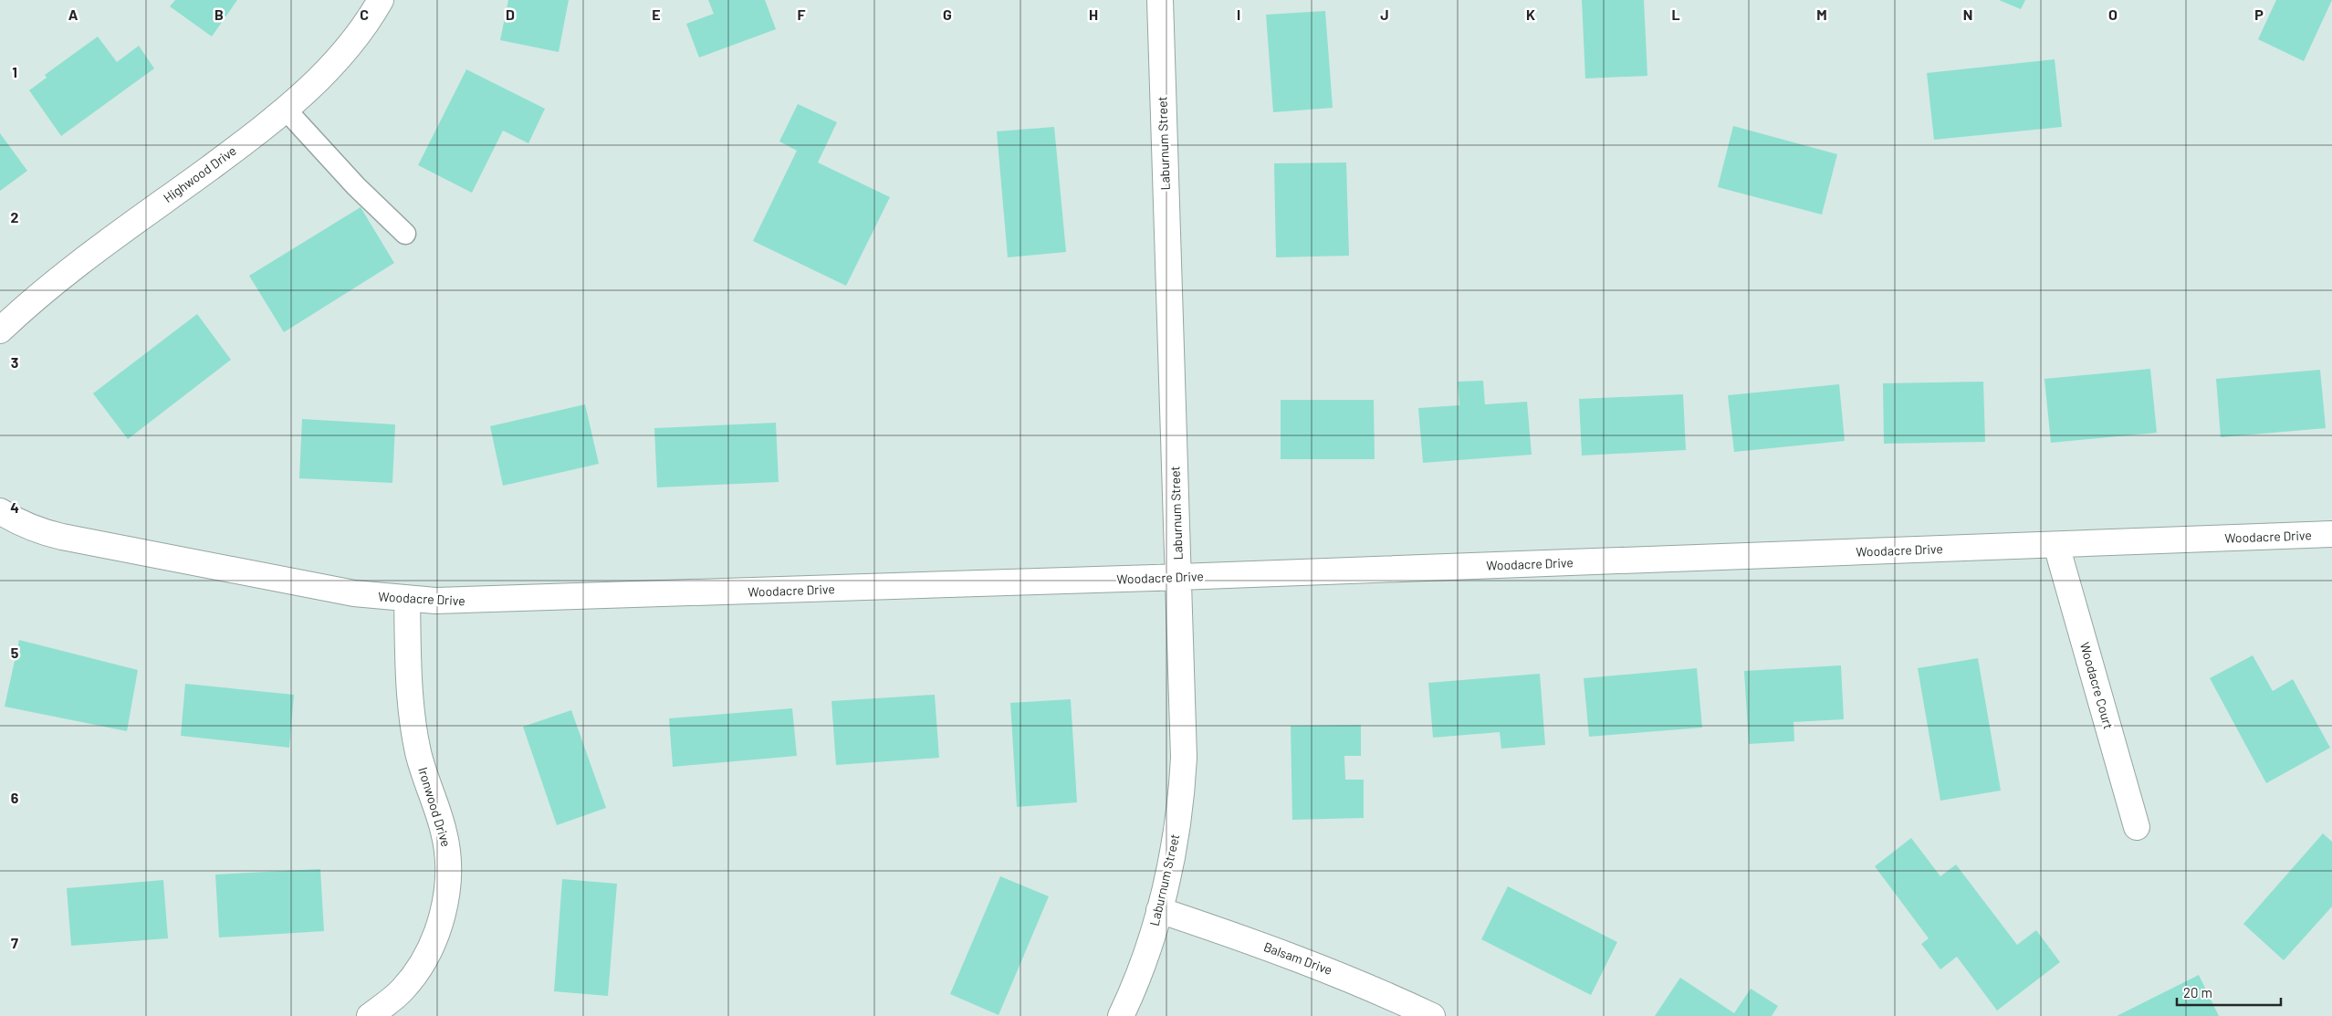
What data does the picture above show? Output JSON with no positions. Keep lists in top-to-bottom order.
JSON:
{
  "streets": {
    "street": [
      "Laburnum Street",
      "Highwood Drive",
      "Woodacre Drive",
      "Woodacre Court",
      "Ironwood Drive",
      "Balsam Drive"
    ]
  },
  "crossings": [
    ["Laburnum Street", "Woodacre Drive"],
    ["Laburnum Street", "Balsam Drive"],
    ["Woodacre Drive", "Woodacre Court"],
    ["Woodacre Drive", "Ironwood Drive"]
  ],
  "scale_bar": "20 m",
  "grid": {
    "columns": [
      "A",
      "B",
      "C",
      "D",
      "E",
      "F",
      "G",
      "H",
      "I",
      "J",
      "K",
      "L",
      "M",
      "N",
      "O",
      "P"
    ],
    "rows": [
      "1",
      "2",
      "3",
      "4",
      "5",
      "6",
      "7"
    ]
  }
}
